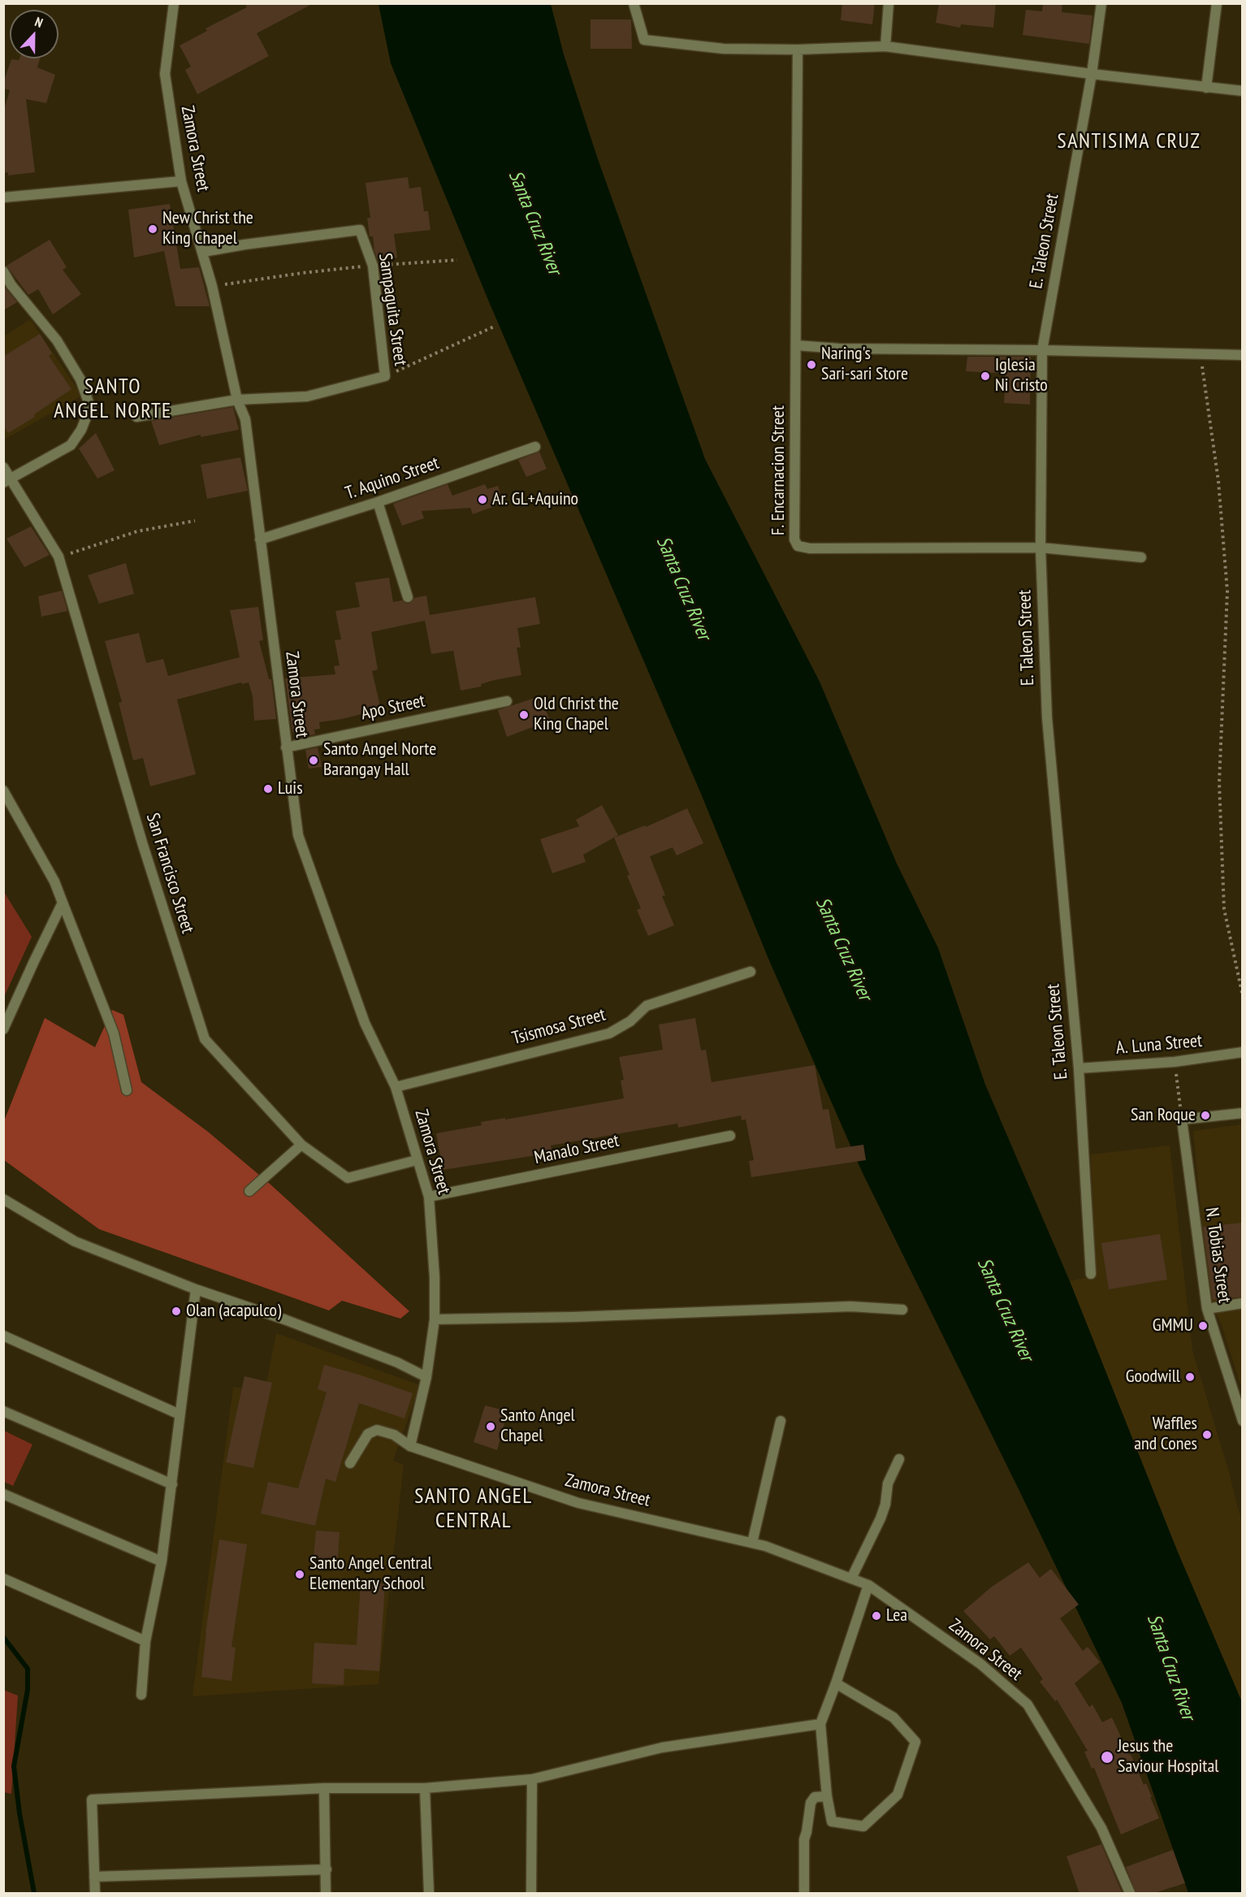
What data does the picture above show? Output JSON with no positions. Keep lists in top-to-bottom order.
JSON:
{
  "streets": {
    "street": [
      "Zamora Street",
      "E. Taleon Street",
      "Sampaguita Street",
      "F. Encarnacion Street",
      "T. Aquino Street",
      "Apo Street",
      "San Francisco Street",
      "Tsismosa Street",
      "A. Luna Street",
      "Manalo Street",
      "N. Tobias Street"
    ]
  },
  "crossings": [
    ["Zamora Street", "Sampaguita Street"],
    ["Zamora Street", "T. Aquino Street"],
    ["Zamora Street", "Apo Street"],
    ["Zamora Street", "San Francisco Street"],
    ["Zamora Street", "Tsismosa Street"],
    ["Zamora Street", "Manalo Street"],
    ["E. Taleon Street", "F. Encarnacion Street"],
    ["E. Taleon Street", "A. Luna Street"]
  ],
  "districts": ["SANTISIMA CRUZ", "SANTO ANGEL NORTE", "SANTO ANGEL CENTRAL"],
  "water": ["Santa Cruz River"],
  "places": [
    "New Christ the King Chapel",
    "Naring's Sari-sari Store",
    "Iglesia Ni Cristo",
    "Ar. GL+Aquino",
    "Old Christ the King Chapel",
    "Santo Angel Norte Barangay Hall",
    "Luis",
    "San Roque",
    "Olan (acapulco)",
    "GMMU",
    "Goodwill",
    "Santo Angel Chapel",
    "Waffles and Cones",
    "Santo Angel Central Elementary School",
    "Lea",
    "Jesus the Saviour Hospital"
  ],
  "north": "top"
}
